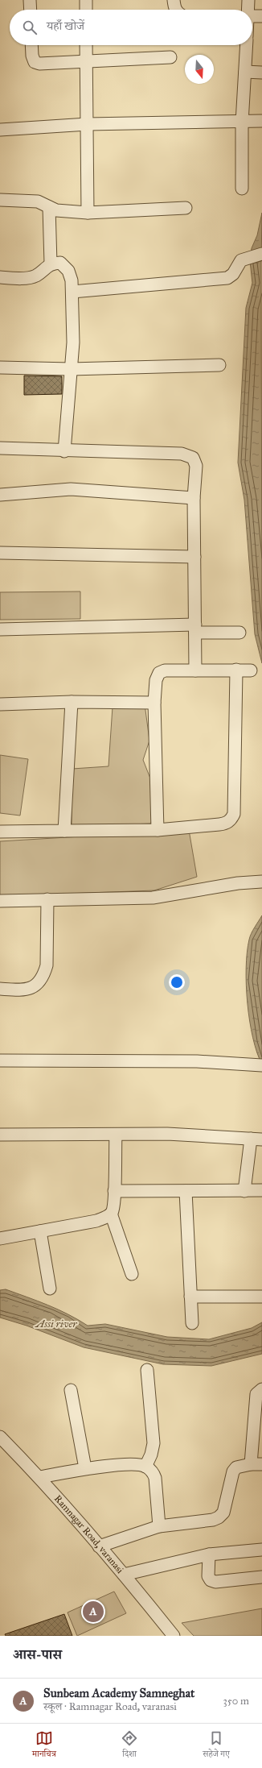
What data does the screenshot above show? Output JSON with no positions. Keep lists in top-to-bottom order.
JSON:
{
  "streets": {
    "street": ["Ramnagar Road, varanasi"]
  },
  "water": ["Assi river"],
  "north": "bottom",
  "page": {
    "search": "यहाँ खोजें",
    "pins": "A",
    "heading": "आस-पास",
    "list": [
      {
        "mark": "A",
        "name": "Sunbeam Academy Samneghat",
        "note": "स्कूल · Ramnagar Road, varanasi",
        "value": "350 m"
      }
    ],
    "nav": ["मानचित्र", "दिशा", "सहेजे गए"]
  }
}
